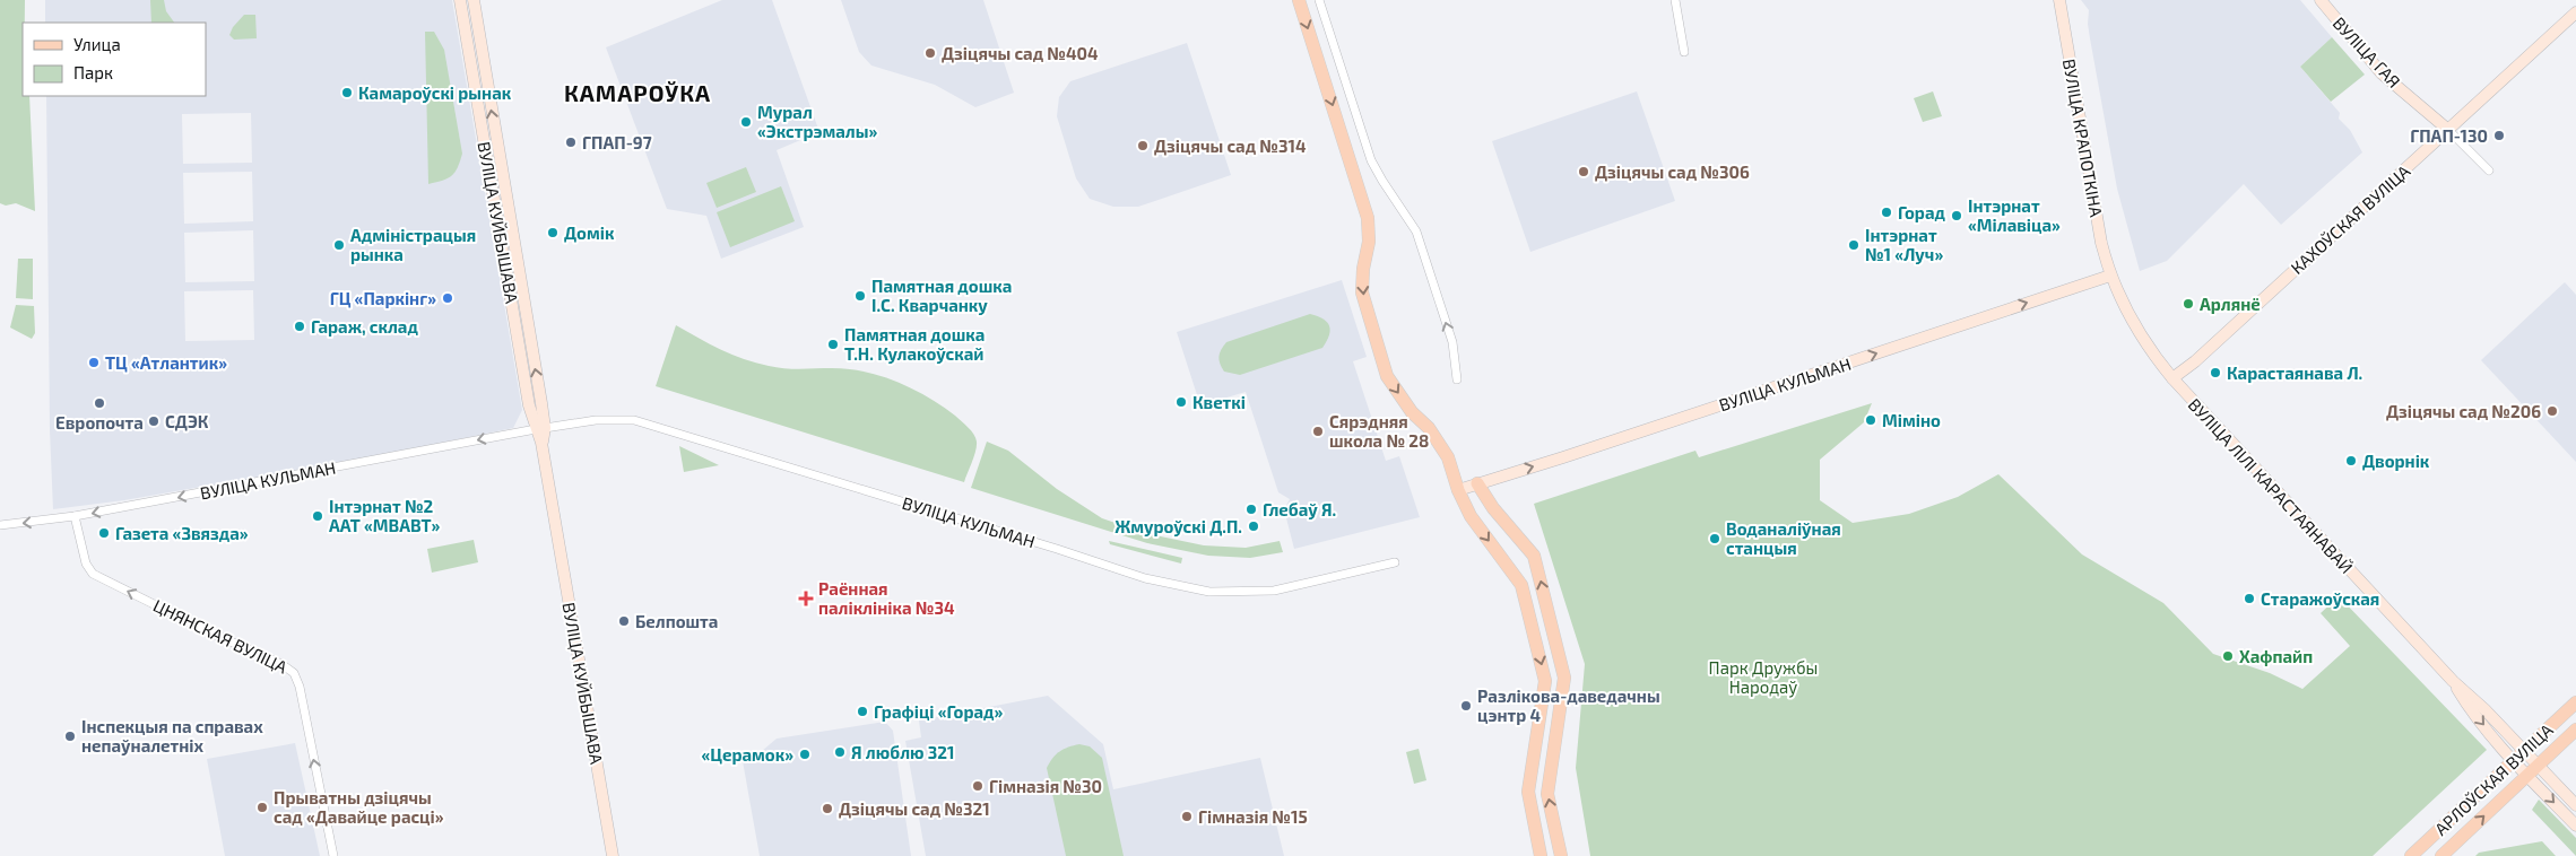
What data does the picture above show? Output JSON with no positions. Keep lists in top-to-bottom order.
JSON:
{
  "streets": {
    "main road": [
      "ВУЛІЦА ГАЯ",
      "ВУЛІЦА КРАПОТКІНА",
      "КАХОЎСКАЯ ВУЛІЦА",
      "ВУЛІЦА КУЙБЫШАВА",
      "ВУЛІЦА КУЛЬМАН",
      "ВУЛІЦА ЛІЛІ КАРАСТАЯНАВАЙ",
      "АРЛОЎСКАЯ ВУЛІЦА"
    ],
    "street": ["ЦНЯНСКАЯ ВУЛІЦА"]
  },
  "crossings": [
    ["ВУЛІЦА ГАЯ", "КАХОЎСКАЯ ВУЛІЦА"],
    ["ВУЛІЦА КРАПОТКІНА", "ВУЛІЦА КУЛЬМАН"],
    ["ВУЛІЦА КРАПОТКІНА", "ВУЛІЦА ЛІЛІ КАРАСТАЯНАВАЙ"],
    ["КАХОЎСКАЯ ВУЛІЦА", "ВУЛІЦА ЛІЛІ КАРАСТАЯНАВАЙ"],
    ["ВУЛІЦА КУЙБЫШАВА", "ВУЛІЦА КУЛЬМАН"],
    ["ВУЛІЦА КУЛЬМАН", "ВУЛІЦА ЛІЛІ КАРАСТАЯНАВАЙ"],
    ["ВУЛІЦА КУЛЬМАН", "ЦНЯНСКАЯ ВУЛІЦА"],
    ["ВУЛІЦА ЛІЛІ КАРАСТАЯНАВАЙ", "АРЛОЎСКАЯ ВУЛІЦА"]
  ],
  "one_way": ["ЦНЯНСКАЯ ВУЛІЦА"],
  "districts": ["КАМАРОЎКА"],
  "parks": ["Парк Дружбы Народаў"],
  "places": {
    "other": [
      "Дзіцячы сад №404",
      "Камароўскі рынак",
      "Мурал «Экстрэмалы»",
      "ГПАП-130",
      "ГПАП-97",
      "Дзіцячы сад №314",
      "Дзіцячы сад №306",
      "Горад",
      "Інтэрнат «Мілавіца»",
      "Домік",
      "Адміністрацыя рынка",
      "Інтэрнат №1 «Луч»",
      "Памятная дошка І.С. Кварчанку",
      "ГЦ «Паркінг»",
      "Арлянё",
      "Гараж, склад",
      "Памятная дошка Т.Н. Кулакоўскай",
      "ТЦ «Атлантик»",
      "Карастаянава Л.",
      "Кветкі",
      "Европочта",
      "Дзіцячы сад №206",
      "Міміно",
      "СДЭК",
      "Сярэдняя школа № 28",
      "Дворнік",
      "Глебаў Я.",
      "Інтэрнат №2 ААТ «МВАВТ»",
      "Жмуроўскі Д.П.",
      "Газета «Звязда»",
      "Воданаліўная станцыя",
      "Старажоўская",
      "Белпошта",
      "Хафпайп",
      "Разлікова-даведачны цэнтр 4",
      "Графіці «Горад»",
      "Інспекцыя па справах непаўналетніх",
      "Я люблю 321",
      "«Церамок»",
      "Гімназія №30",
      "Прыватны дзіцячы сад «Давайце расці»",
      "Дзіцячы сад №321",
      "Гімназія №15"
    ],
    "health": ["Раённая паліклініка №34"]
  },
  "legend": ["Улица", "Парк"]
}
